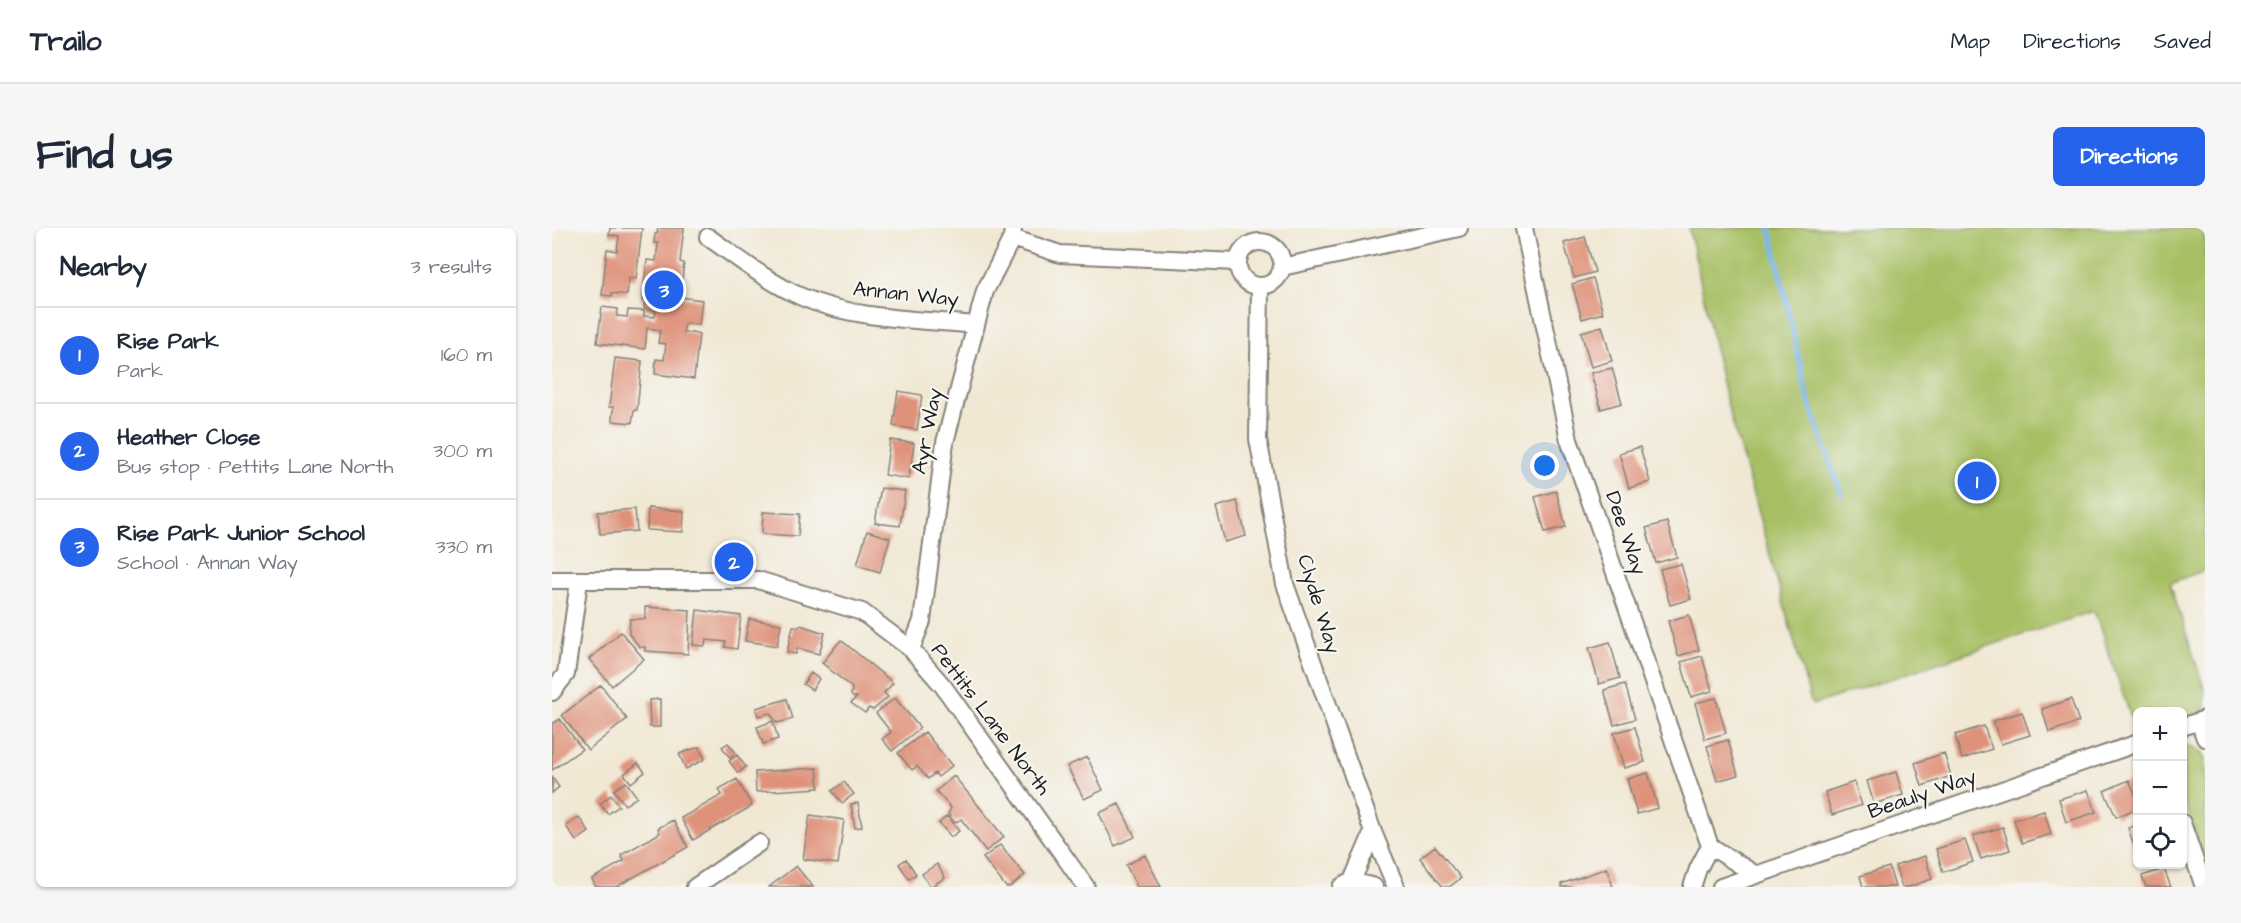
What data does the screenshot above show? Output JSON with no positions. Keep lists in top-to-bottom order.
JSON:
{
  "streets": {
    "street": [
      "Annan Way",
      "Ayr Way",
      "Dee Way",
      "Clyde Way",
      "Pettits Lane North",
      "Beauly Way"
    ]
  },
  "crossings": [
    ["Annan Way", "Ayr Way"],
    ["Ayr Way", "Pettits Lane North"]
  ],
  "page": {
    "header": "Trailo",
    "nav": ["Map", "Directions", "Saved"],
    "title": "Find us",
    "buttons": "Directions",
    "heading": ["Nearby", "3 results"],
    "pins": ["3", "1", "2"],
    "list": [
      {
        "mark": "1",
        "name": "Rise Park",
        "note": "Park",
        "value": "160 m"
      },
      {
        "mark": "2",
        "name": "Heather Close",
        "note": "Bus stop · Pettits Lane North",
        "value": "300 m"
      },
      {
        "mark": "3",
        "name": "Rise Park Junior School",
        "note": "School · Annan Way",
        "value": "330 m"
      }
    ],
    "map_buttons": ["+", "−"]
  }
}
